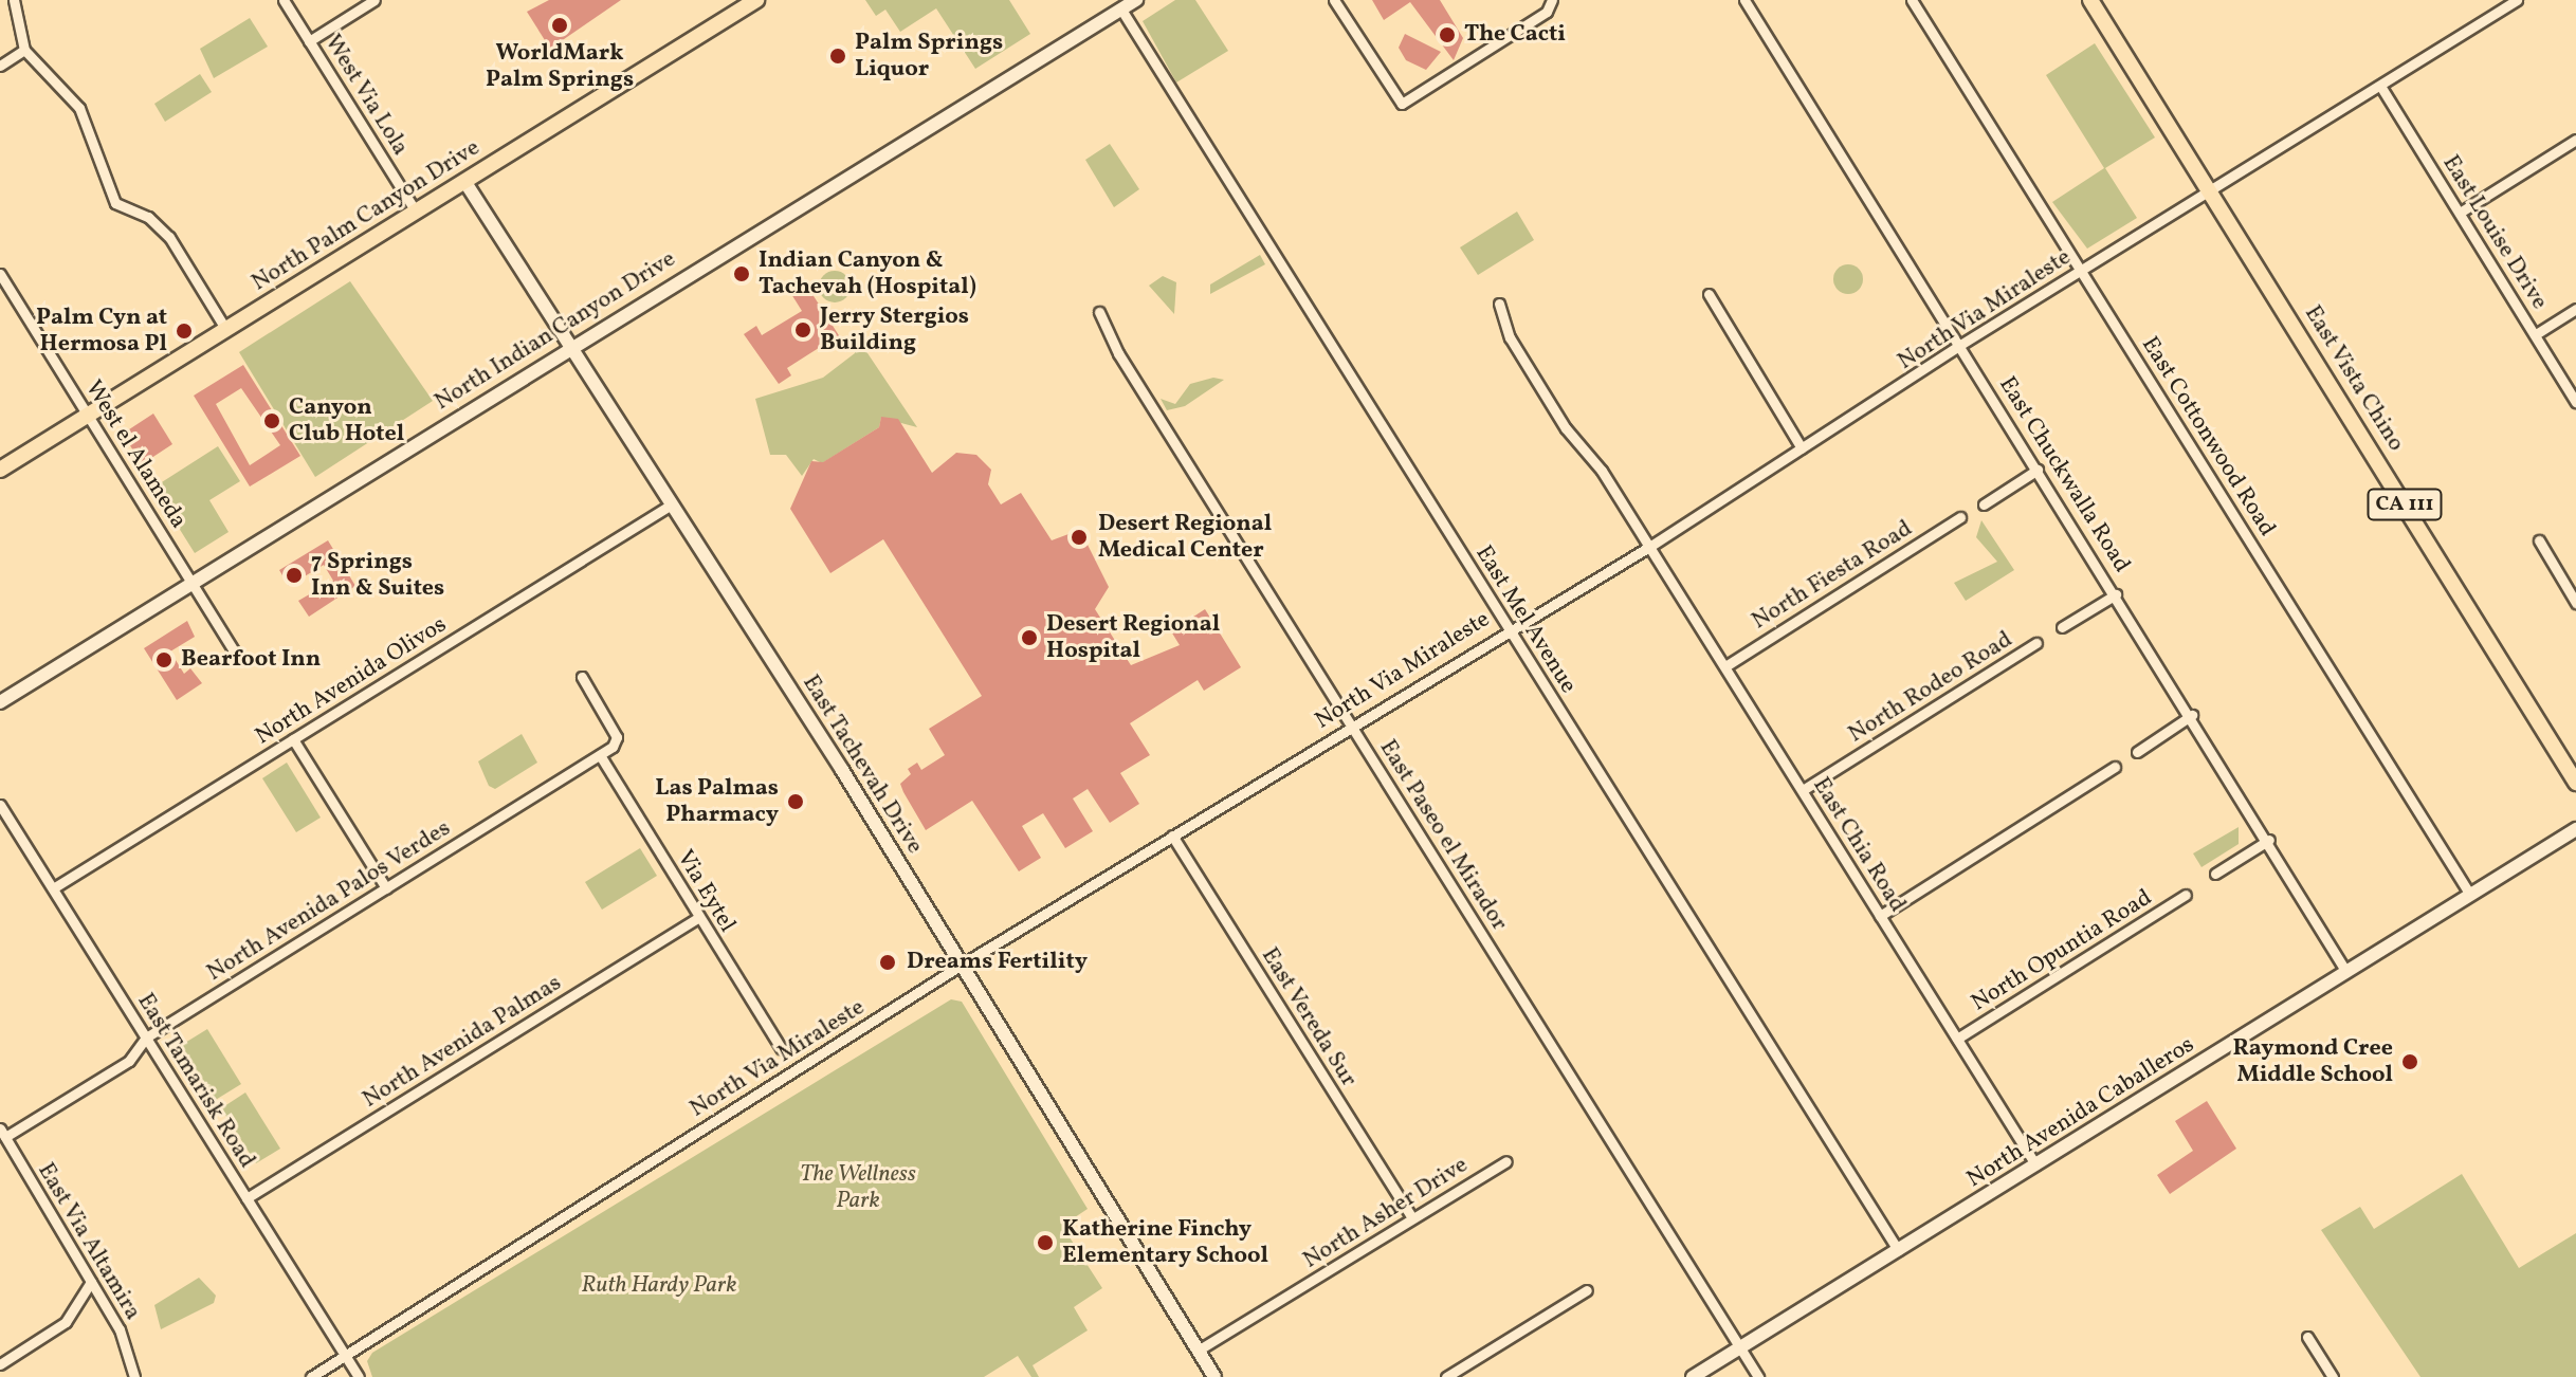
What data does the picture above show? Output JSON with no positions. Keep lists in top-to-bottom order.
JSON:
{
  "streets": {
    "main road": ["North Palm Canyon Drive", "East Vista Chino", "CA 111"],
    "street": [
      "West Via Lola",
      "East Louise Drive",
      "North Via Miraleste",
      "North Indian Canyon Drive",
      "East Cottonwood Road",
      "West el Alameda",
      "East Chuckwalla Road",
      "North Fiesta Road",
      "East Mel Avenue",
      "North Avenida Olivos",
      "North Rodeo Road",
      "East Tachevah Drive",
      "East Paseo el Mirador",
      "East Chia Road",
      "Via Eytel",
      "North Avenida Palos Verdes",
      "North Opuntia Road",
      "East Vereda Sur",
      "North Avenida Palmas",
      "East Tamarisk Road",
      "North Avenida Caballeros",
      "North Asher Drive",
      "East Via Altamira"
    ]
  },
  "crossings": [
    ["West Via Lola", "North Palm Canyon Drive"],
    ["North Palm Canyon Drive", "West el Alameda"],
    ["North Palm Canyon Drive", "East Tachevah Drive"],
    ["East Louise Drive", "North Via Miraleste"],
    ["North Via Miraleste", "East Vista Chino"],
    ["North Via Miraleste", "East Cottonwood Road"],
    ["North Via Miraleste", "East Chuckwalla Road"],
    ["North Via Miraleste", "East Mel Avenue"],
    ["North Via Miraleste", "East Tachevah Drive"],
    ["North Via Miraleste", "East Paseo el Mirador"],
    ["North Via Miraleste", "East Chia Road"],
    ["North Via Miraleste", "East Vereda Sur"],
    ["North Via Miraleste", "East Tamarisk Road"],
    ["North Indian Canyon Drive", "West el Alameda"],
    ["North Indian Canyon Drive", "East Mel Avenue"],
    ["North Indian Canyon Drive", "East Tachevah Drive"],
    ["East Cottonwood Road", "North Avenida Caballeros"],
    ["East Chuckwalla Road", "North Avenida Caballeros"],
    ["North Fiesta Road", "East Chia Road"],
    ["East Mel Avenue", "North Avenida Caballeros"],
    ["North Avenida Olivos", "East Tachevah Drive"],
    ["North Avenida Olivos", "East Tamarisk Road"],
    ["North Rodeo Road", "East Chia Road"],
    ["East Tachevah Drive", "North Asher Drive"],
    ["East Paseo el Mirador", "North Avenida Caballeros"],
    ["East Chia Road", "North Opuntia Road"],
    ["East Chia Road", "North Avenida Caballeros"],
    ["Via Eytel", "North Avenida Palos Verdes"],
    ["Via Eytel", "North Avenida Palmas"],
    ["North Avenida Palos Verdes", "East Tamarisk Road"],
    ["North Avenida Palos Verdes", "East Via Altamira"],
    ["East Vereda Sur", "North Asher Drive"],
    ["North Avenida Palmas", "East Tamarisk Road"]
  ],
  "parks": ["The Wellness Park", "Ruth Hardy Park"],
  "places": [
    "WorldMark Palm Springs",
    "The Cacti",
    "Palm Springs Liquor",
    "Indian Canyon & Tachevah (Hospital)",
    "Jerry Stergios Building",
    "Palm Cyn at Hermosa Pl",
    "Canyon Club Hotel",
    "Desert Regional Medical Center",
    "7 Springs Inn & Suites",
    "Desert Regional Hospital",
    "Bearfoot Inn",
    "Las Palmas Pharmacy",
    "Dreams Fertility",
    "Raymond Cree Middle School",
    "Katherine Finchy Elementary School"
  ]
}
